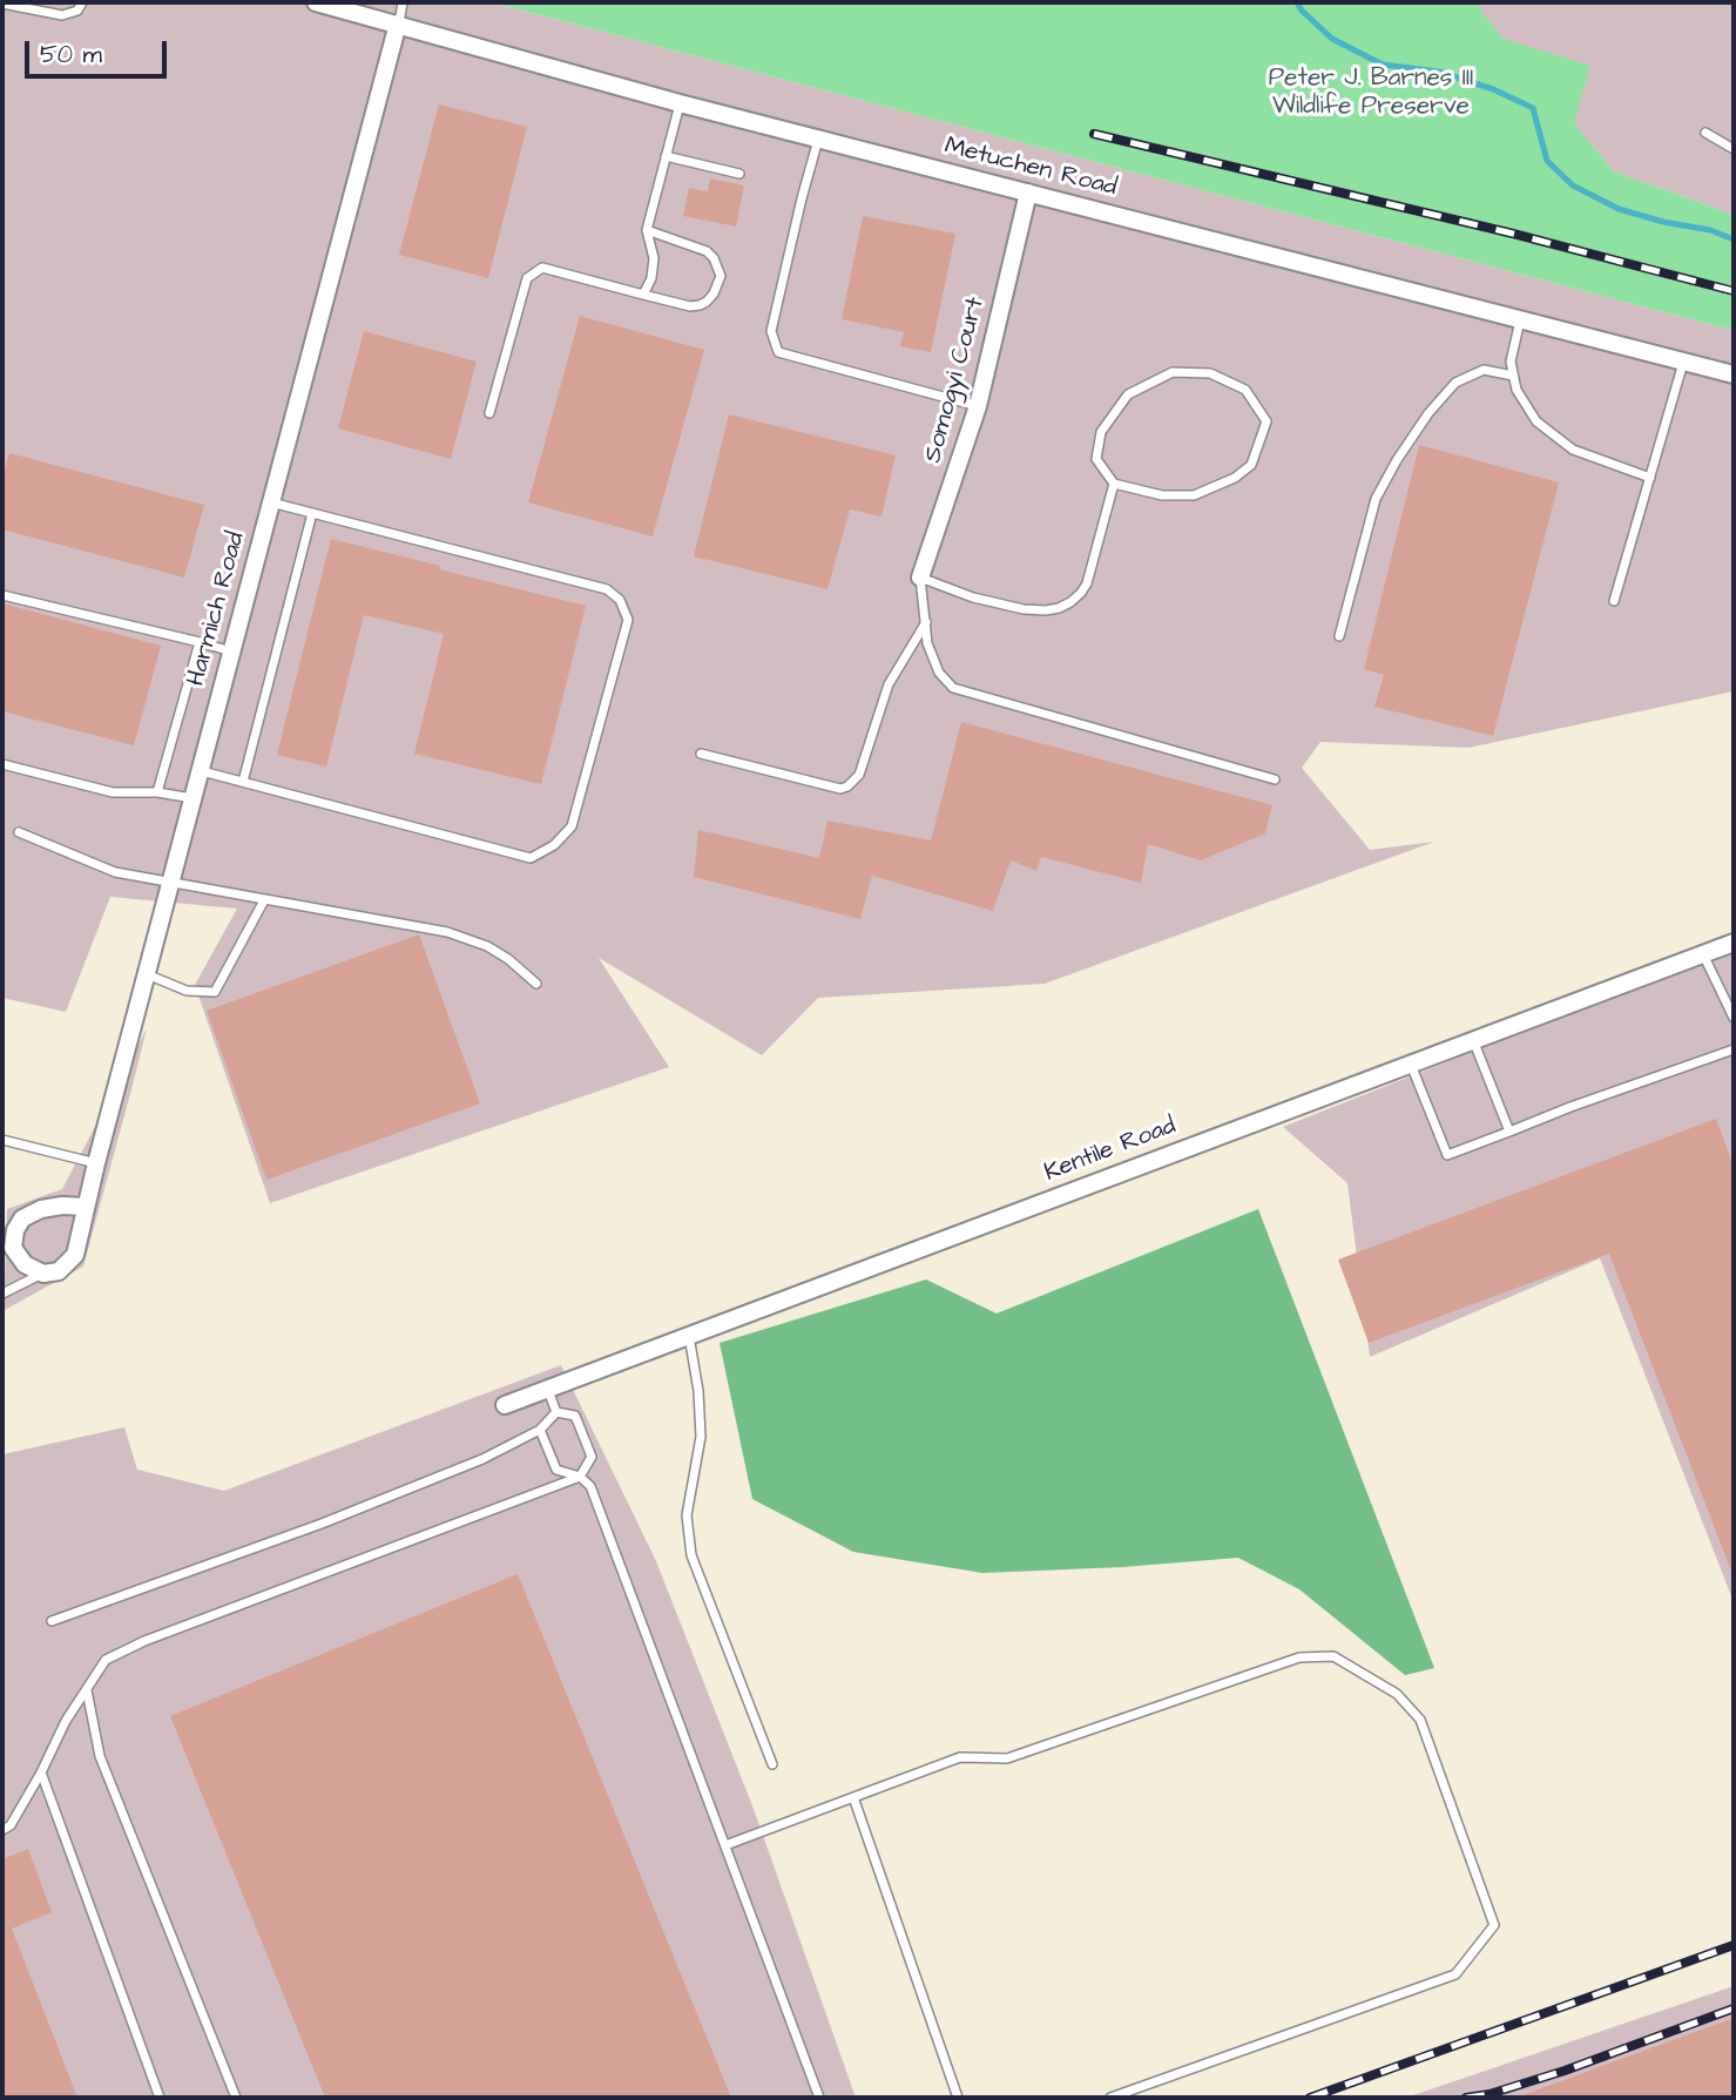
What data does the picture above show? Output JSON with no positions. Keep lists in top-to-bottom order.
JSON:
{
  "streets": {
    "street": [
      "Metuchen Road",
      "Somogyi Court",
      "Harmich Road",
      "Kentile Road"
    ]
  },
  "crossings": [
    ["Metuchen Road", "Somogyi Court"],
    ["Metuchen Road", "Harmich Road"]
  ],
  "parks": ["Peter J. Barnes III Wildlife Preserve"],
  "scale_bar": "50 m"
}
